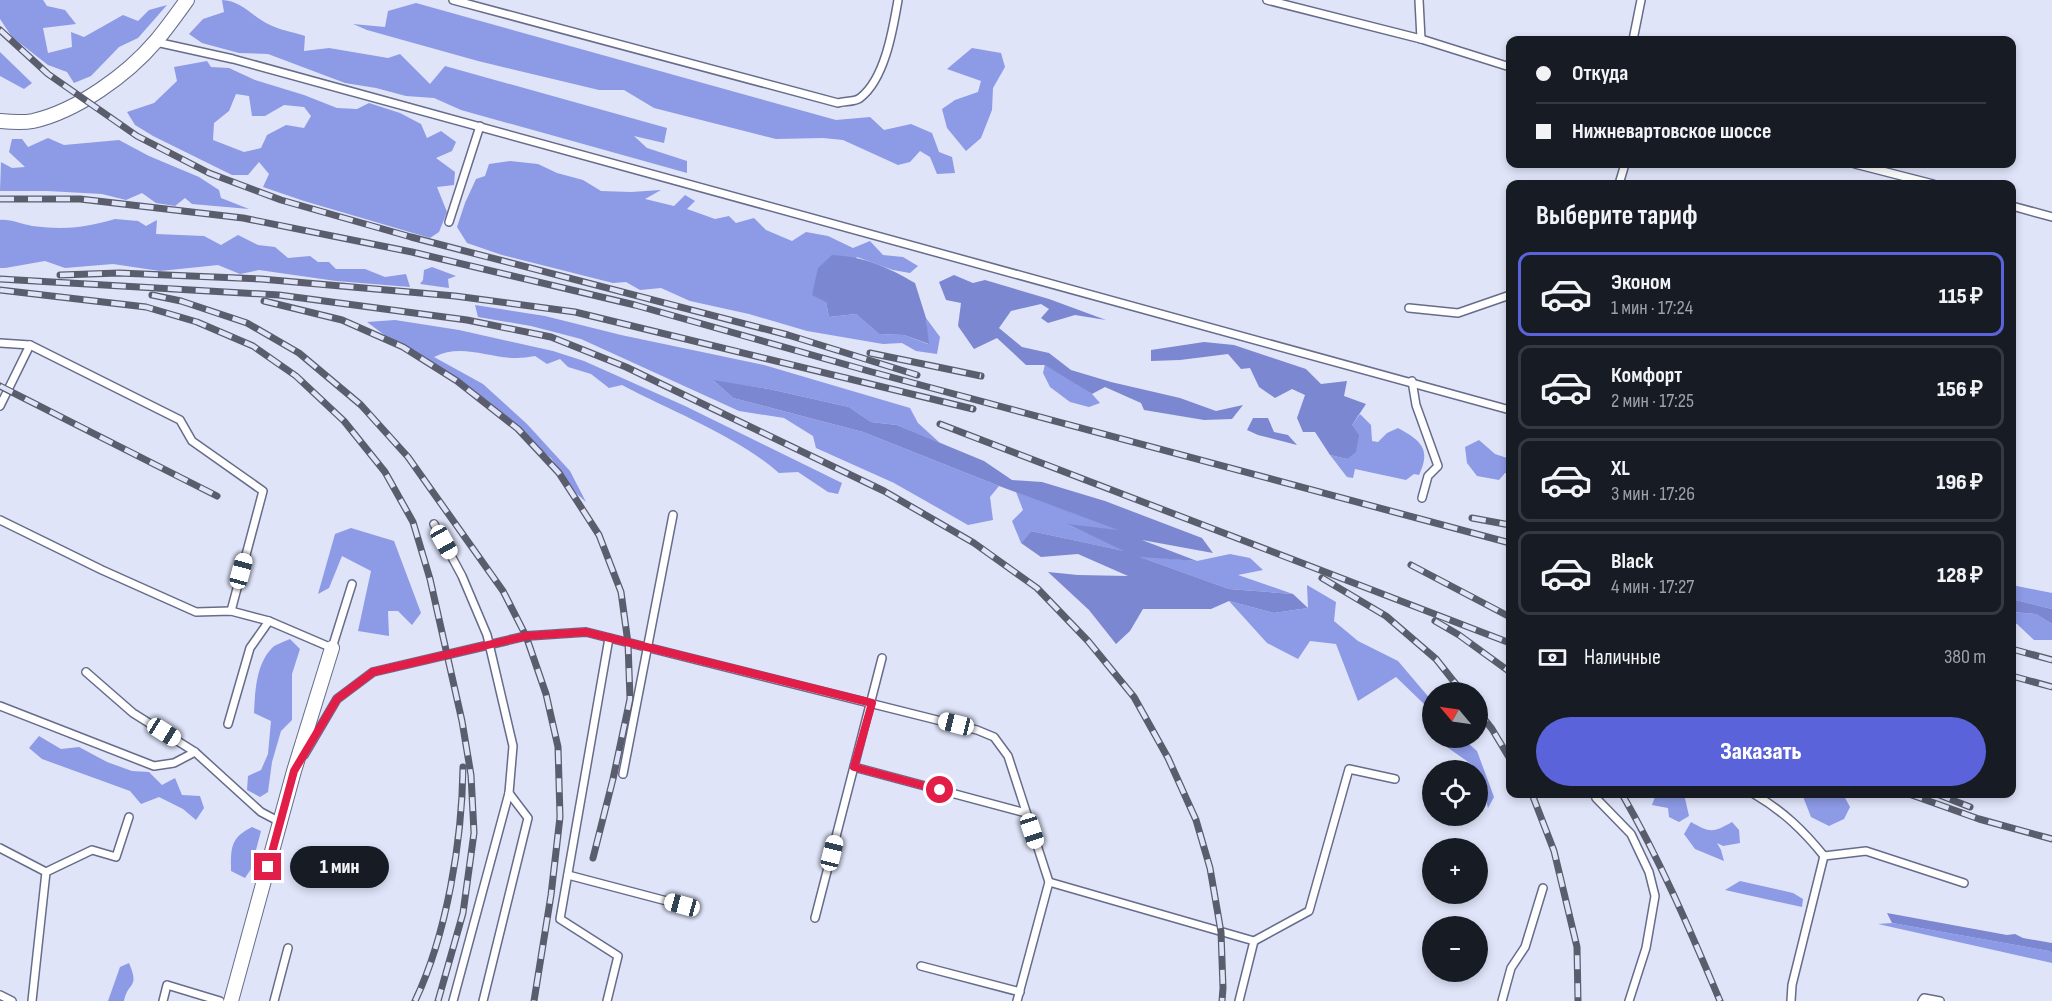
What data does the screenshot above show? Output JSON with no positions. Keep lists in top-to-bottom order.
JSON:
{
  "north": "top left",
  "page": {
    "banner": ["Откуда", "Нижневартовское шоссе"],
    "heading": "Выберите тариф",
    "list": [
      {
        "name": "Эконом",
        "note": "1 мин · 17:24",
        "value": "115 ₽"
      },
      {
        "name": "Комфорт",
        "note": "2 мин · 17:25",
        "value": "156 ₽"
      },
      {
        "name": "XL",
        "note": "3 мин · 17:26",
        "value": "196 ₽"
      },
      {
        "name": "Black",
        "note": "4 мин · 17:27",
        "value": "128 ₽"
      }
    ],
    "pay": ["Наличные", "380 m"],
    "map_buttons": ["+", "−"],
    "buttons": "Заказать",
    "bubble": "1 мин"
  }
}
